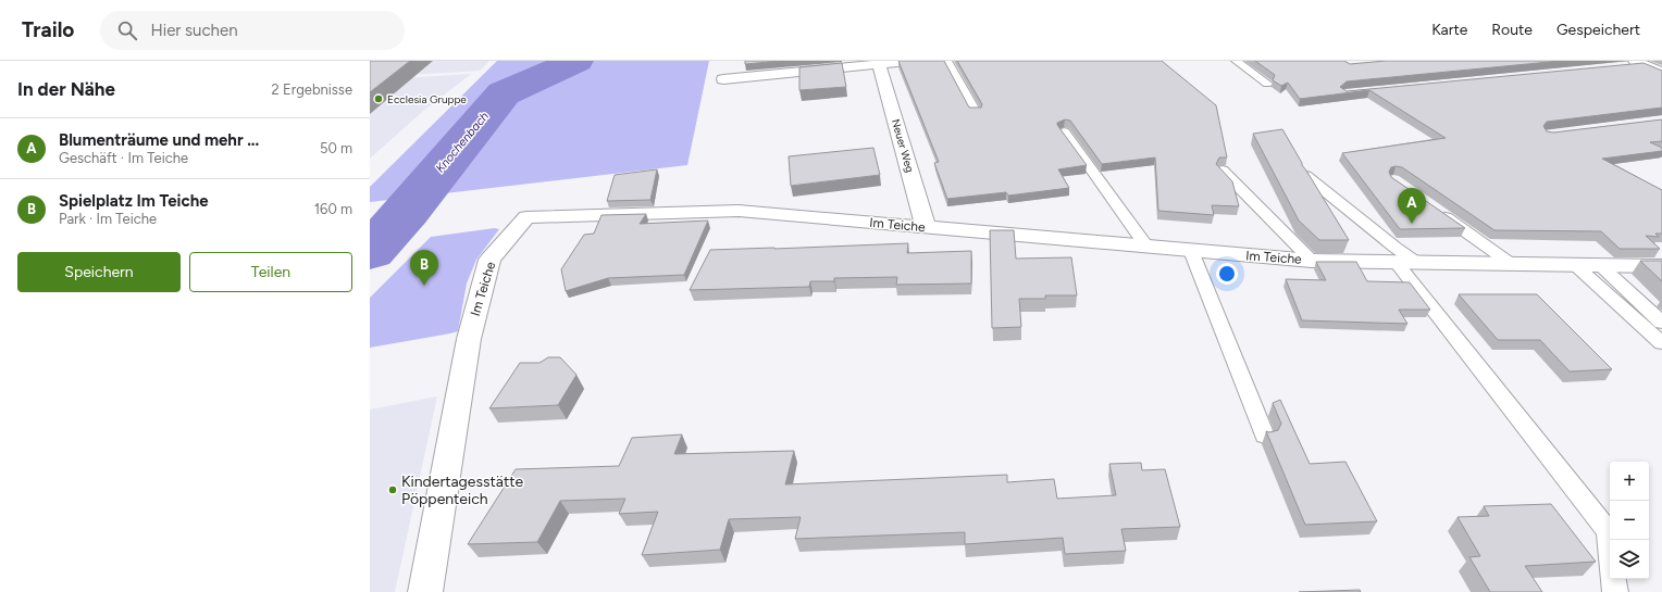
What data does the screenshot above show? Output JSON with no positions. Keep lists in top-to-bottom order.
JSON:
{
  "streets": {
    "street": ["Neuer Weg", "Im Teiche"]
  },
  "crossings": [
    ["Neuer Weg", "Im Teiche"]
  ],
  "water": ["Knochenbach"],
  "places": ["Ecclesia Gruppe", "Kindertagesstätte Pöppenteich"],
  "page": {
    "header": "Trailo",
    "search": "Hier suchen",
    "nav": ["Karte", "Route", "Gespeichert"],
    "heading": ["In der Nähe", "2 Ergebnisse"],
    "list": [
      {
        "mark": "A",
        "name": "Blumenträume und mehr ...",
        "note": "Geschäft · Im Teiche",
        "value": "50 m"
      },
      {
        "mark": "B",
        "name": "Spielplatz Im Teiche",
        "note": "Park · Im Teiche",
        "value": "160 m"
      }
    ],
    "pins": ["A", "B"],
    "buttons": ["Speichern", "Teilen"],
    "map_buttons": ["+", "−"]
  }
}
